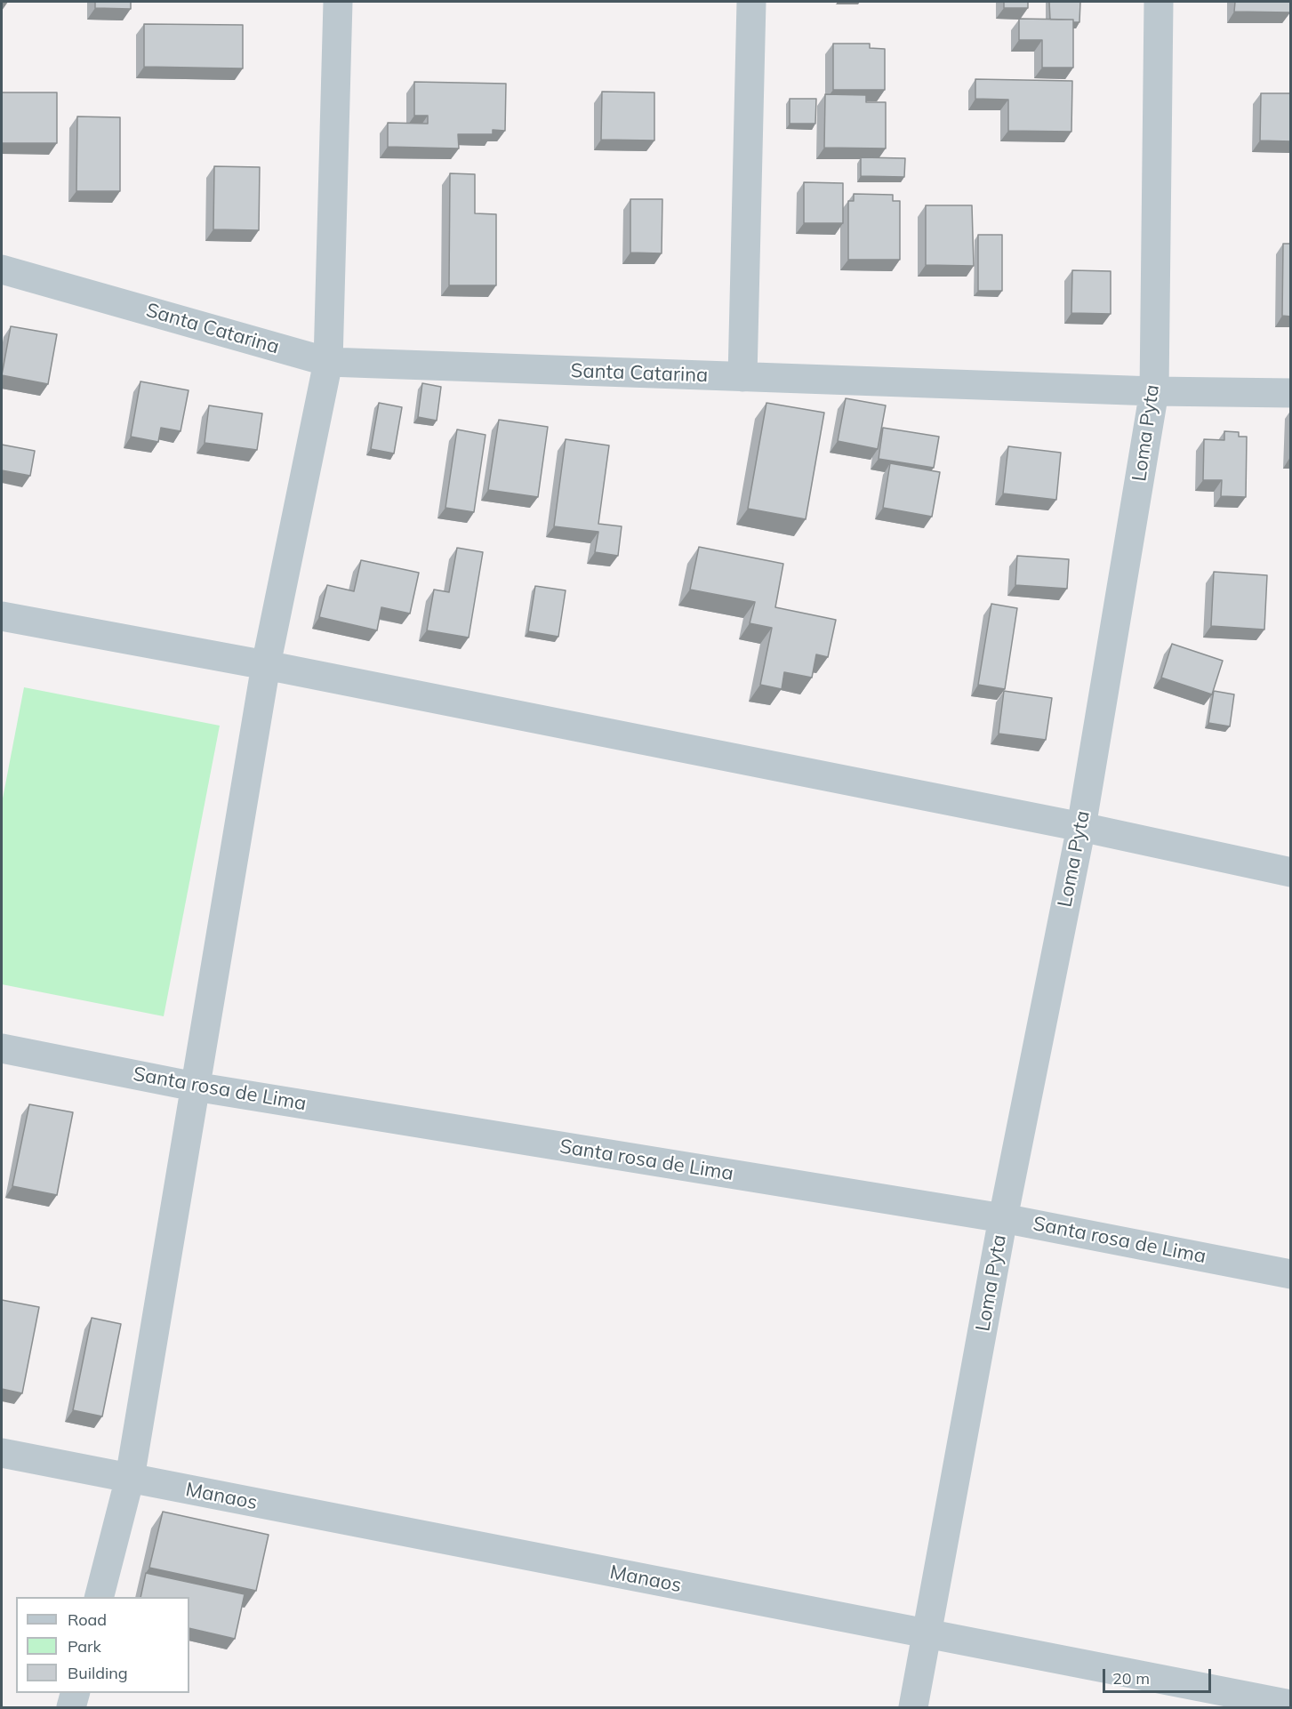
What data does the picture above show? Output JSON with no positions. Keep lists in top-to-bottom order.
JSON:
{
  "streets": {
    "street": [
      "Santa Catarina",
      "Loma Pyta",
      "Santa rosa de Lima",
      "Manaos"
    ]
  },
  "crossings": [
    ["Santa Catarina", "Loma Pyta"],
    ["Loma Pyta", "Santa rosa de Lima"],
    ["Loma Pyta", "Manaos"]
  ],
  "legend": ["Road", "Park", "Building"],
  "scale_bar": "20 m"
}
